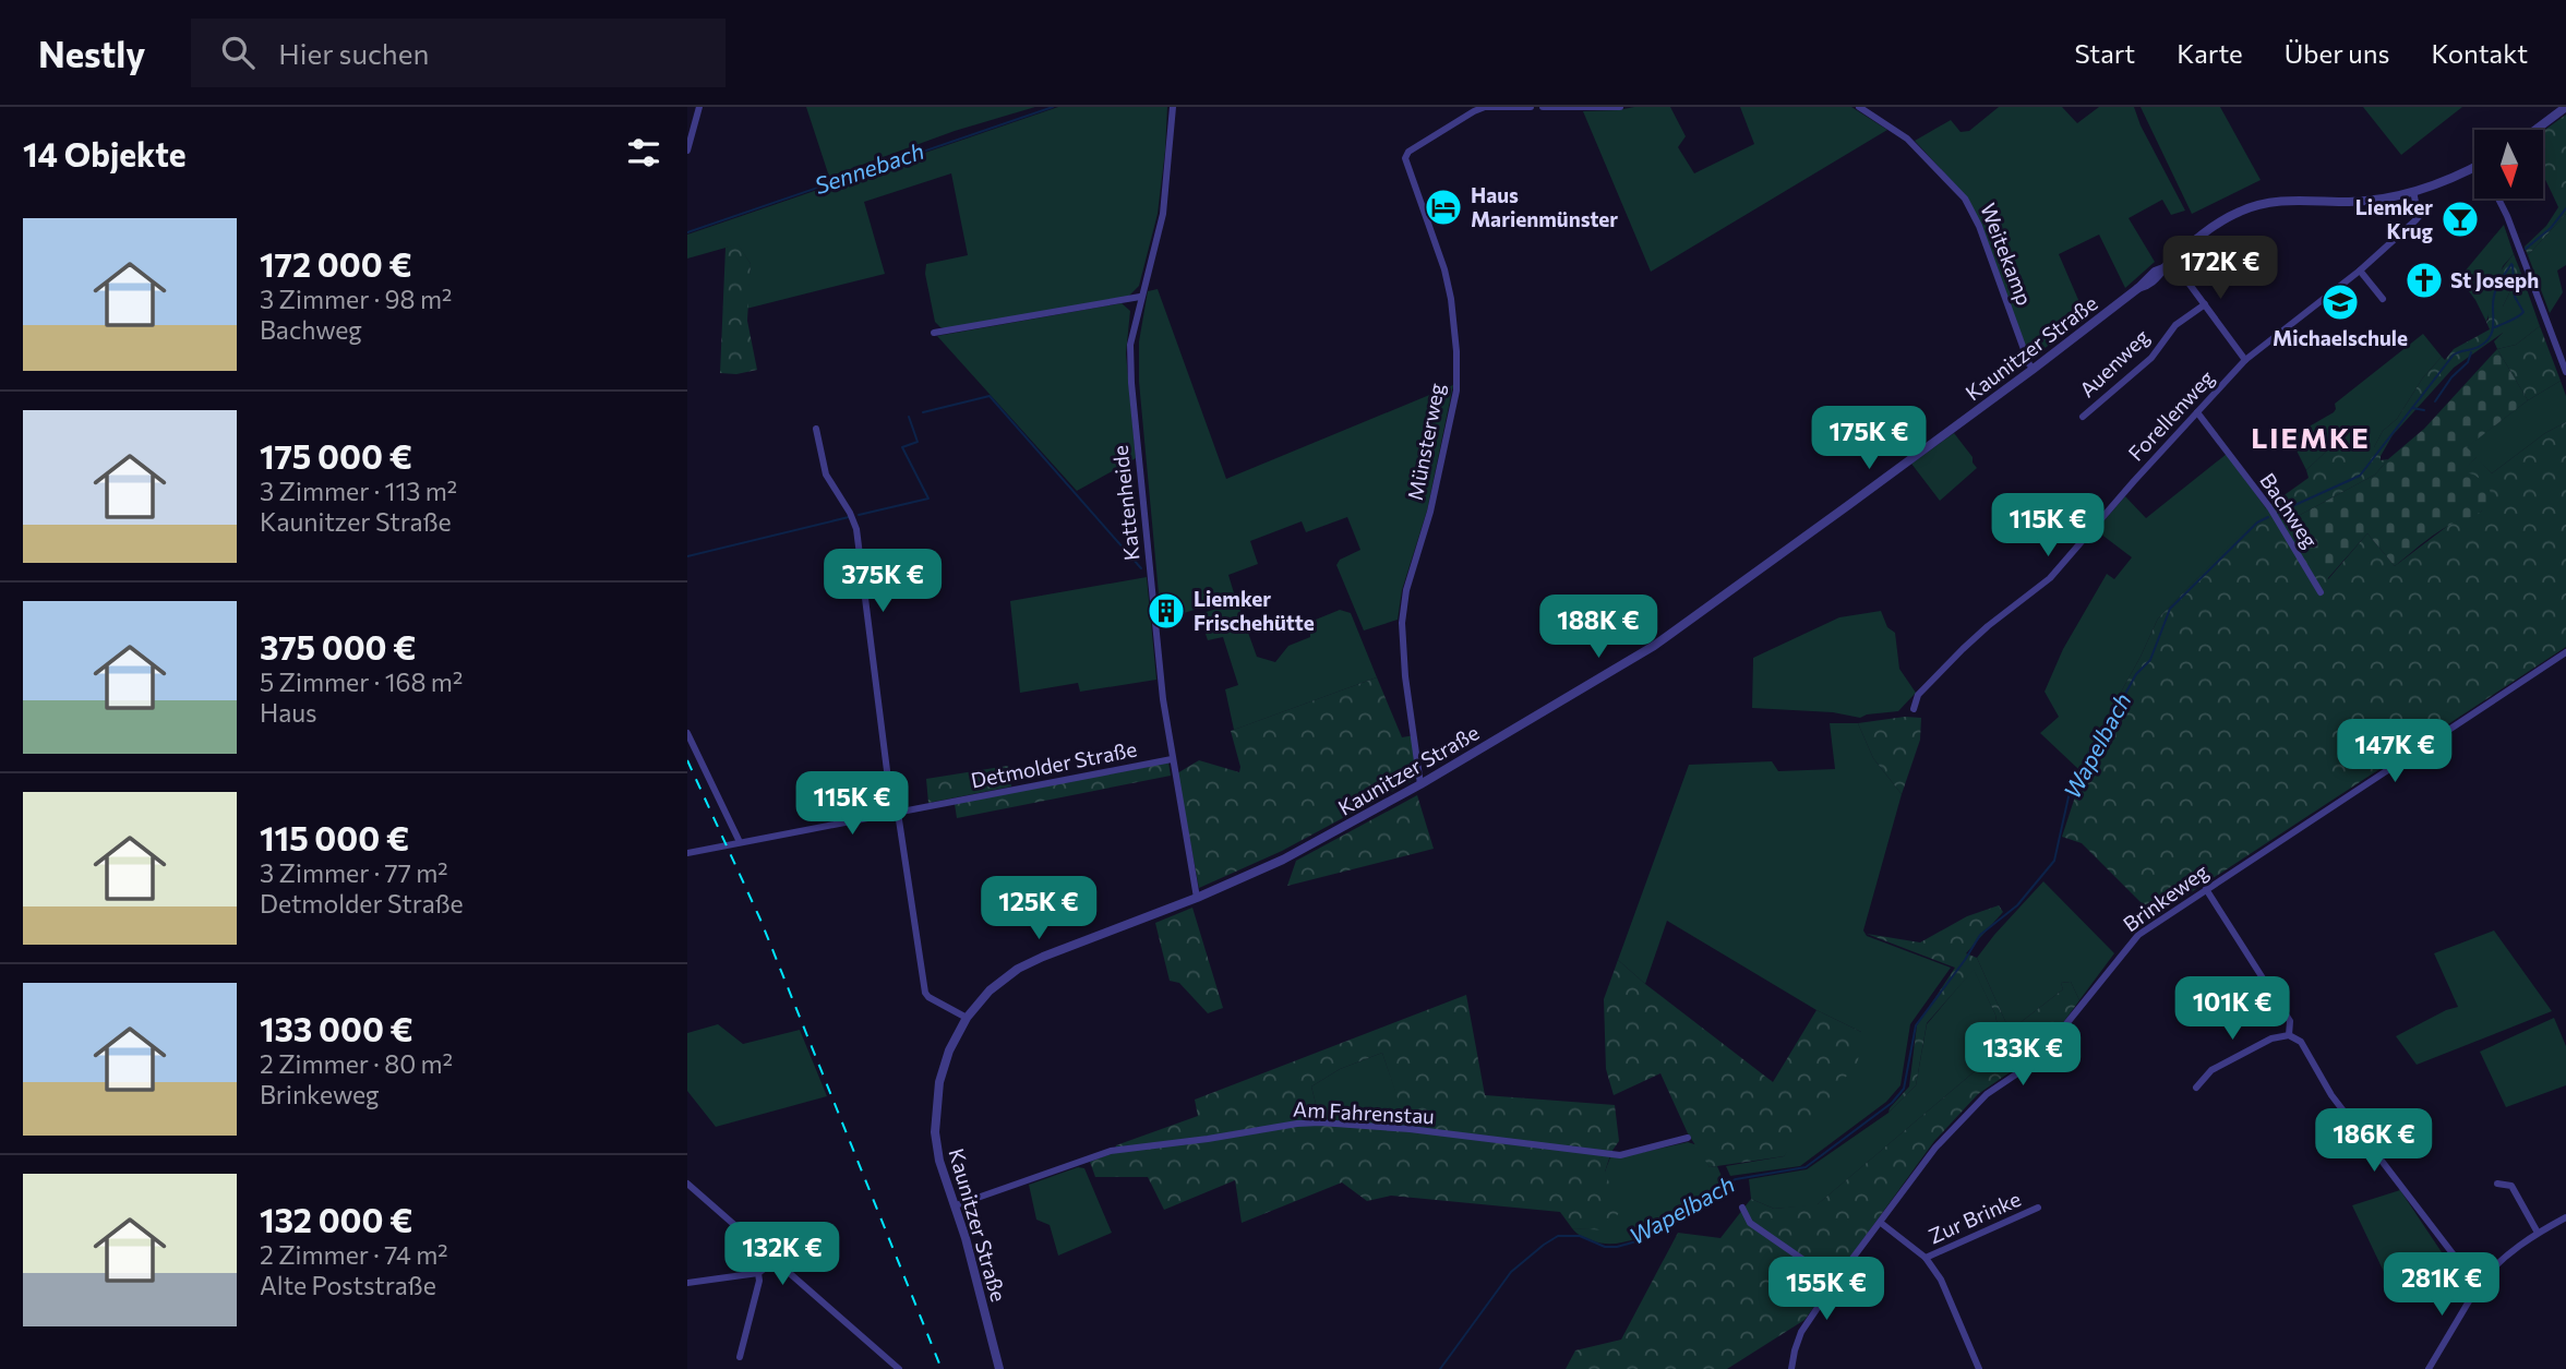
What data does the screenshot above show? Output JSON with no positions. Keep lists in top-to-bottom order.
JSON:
{
  "streets": {
    "street": [
      "Weitekamp",
      "Kaunitzer Straße",
      "Auenweg",
      "Forellenweg",
      "Münsterweg",
      "Kattenheide",
      "Bachweg",
      "Detmolder Straße",
      "Brinkeweg",
      "Am Fahrenstau",
      "Zur Brinke"
    ]
  },
  "crossings": [
    ["Weitekamp", "Kaunitzer Straße"],
    ["Kaunitzer Straße", "Forellenweg"],
    ["Kaunitzer Straße", "Münsterweg"],
    ["Kaunitzer Straße", "Kattenheide"],
    ["Kaunitzer Straße", "Am Fahrenstau"],
    ["Forellenweg", "Bachweg"],
    ["Kattenheide", "Detmolder Straße"],
    ["Brinkeweg", "Zur Brinke"]
  ],
  "districts": ["LIEMKE"],
  "water": ["Sennebach", "Wapelbach"],
  "places": {
    "hotel": ["Haus Marienmünster"],
    "bar": ["Liemker Krug"],
    "church": ["St Joseph"],
    "school or university": ["Michaelschule"],
    "building": ["Liemker Frischehütte"]
  },
  "north": "bottom",
  "page": {
    "header": "Nestly",
    "search": "Hier suchen",
    "nav": [
      "Start",
      "Karte",
      "Über uns",
      "Kontakt"
    ],
    "heading": "14 Objekte",
    "list": [
      {
        "name": "172 000 €",
        "note": "3 Zimmer · 98 m² · Bachweg"
      },
      {
        "name": "175 000 €",
        "note": "3 Zimmer · 113 m² · Kaunitzer Straße"
      },
      {
        "name": "375 000 €",
        "note": "5 Zimmer · 168 m² · Haus"
      },
      {
        "name": "115 000 €",
        "note": "3 Zimmer · 77 m² · Detmolder Straße"
      },
      {
        "name": "133 000 €",
        "note": "2 Zimmer · 80 m² · Brinkeweg"
      },
      {
        "name": "132 000 €",
        "note": "2 Zimmer · 74 m² · Alte Poststraße"
      }
    ],
    "price": [
      "172K €",
      "175K €",
      "115K €",
      "375K €",
      "188K €",
      "147K €",
      "115K €",
      "125K €",
      "101K €",
      "133K €",
      "186K €",
      "132K €",
      "281K €",
      "155K €"
    ]
  }
}
